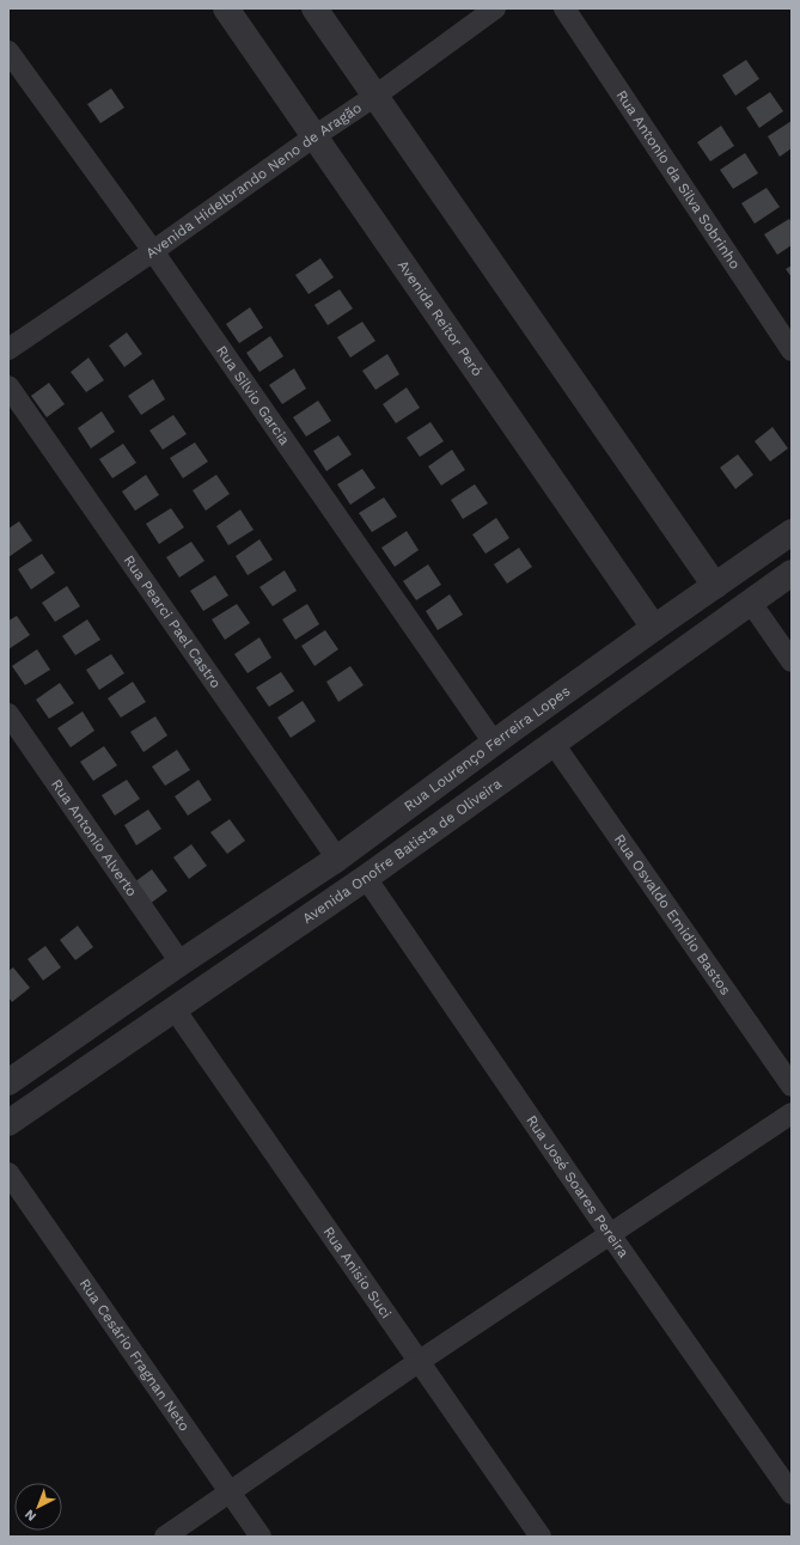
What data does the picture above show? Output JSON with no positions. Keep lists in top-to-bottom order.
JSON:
{
  "streets": {
    "street": [
      "Rua Antonio da Silva Sobrinho",
      "Avenida Hidelbrando Neno de Aragão",
      "Avenida Reitor Peró",
      "Rua Silvio Garcia",
      "Rua Pearci Pael Castro",
      "Rua Lourenço Ferreira Lopes",
      "Rua Antonio Alverto",
      "Avenida Onofre Batista de Oliveira",
      "Rua Osvaldo Emidio Bastos",
      "Rua José Soares Pereira",
      "Rua Anisio Suci",
      "Rua Cesário Fragnan Neto"
    ]
  },
  "crossings": [
    ["Avenida Hidelbrando Neno de Aragão", "Avenida Reitor Peró"],
    ["Avenida Hidelbrando Neno de Aragão", "Rua Silvio Garcia"],
    ["Avenida Reitor Peró", "Rua Lourenço Ferreira Lopes"],
    ["Rua Silvio Garcia", "Rua Lourenço Ferreira Lopes"],
    ["Rua Pearci Pael Castro", "Rua Lourenço Ferreira Lopes"],
    ["Rua Lourenço Ferreira Lopes", "Rua Antonio Alverto"],
    ["Avenida Onofre Batista de Oliveira", "Rua Osvaldo Emidio Bastos"],
    ["Avenida Onofre Batista de Oliveira", "Rua José Soares Pereira"],
    ["Avenida Onofre Batista de Oliveira", "Rua Anisio Suci"]
  ],
  "north": "bottom left"
}
